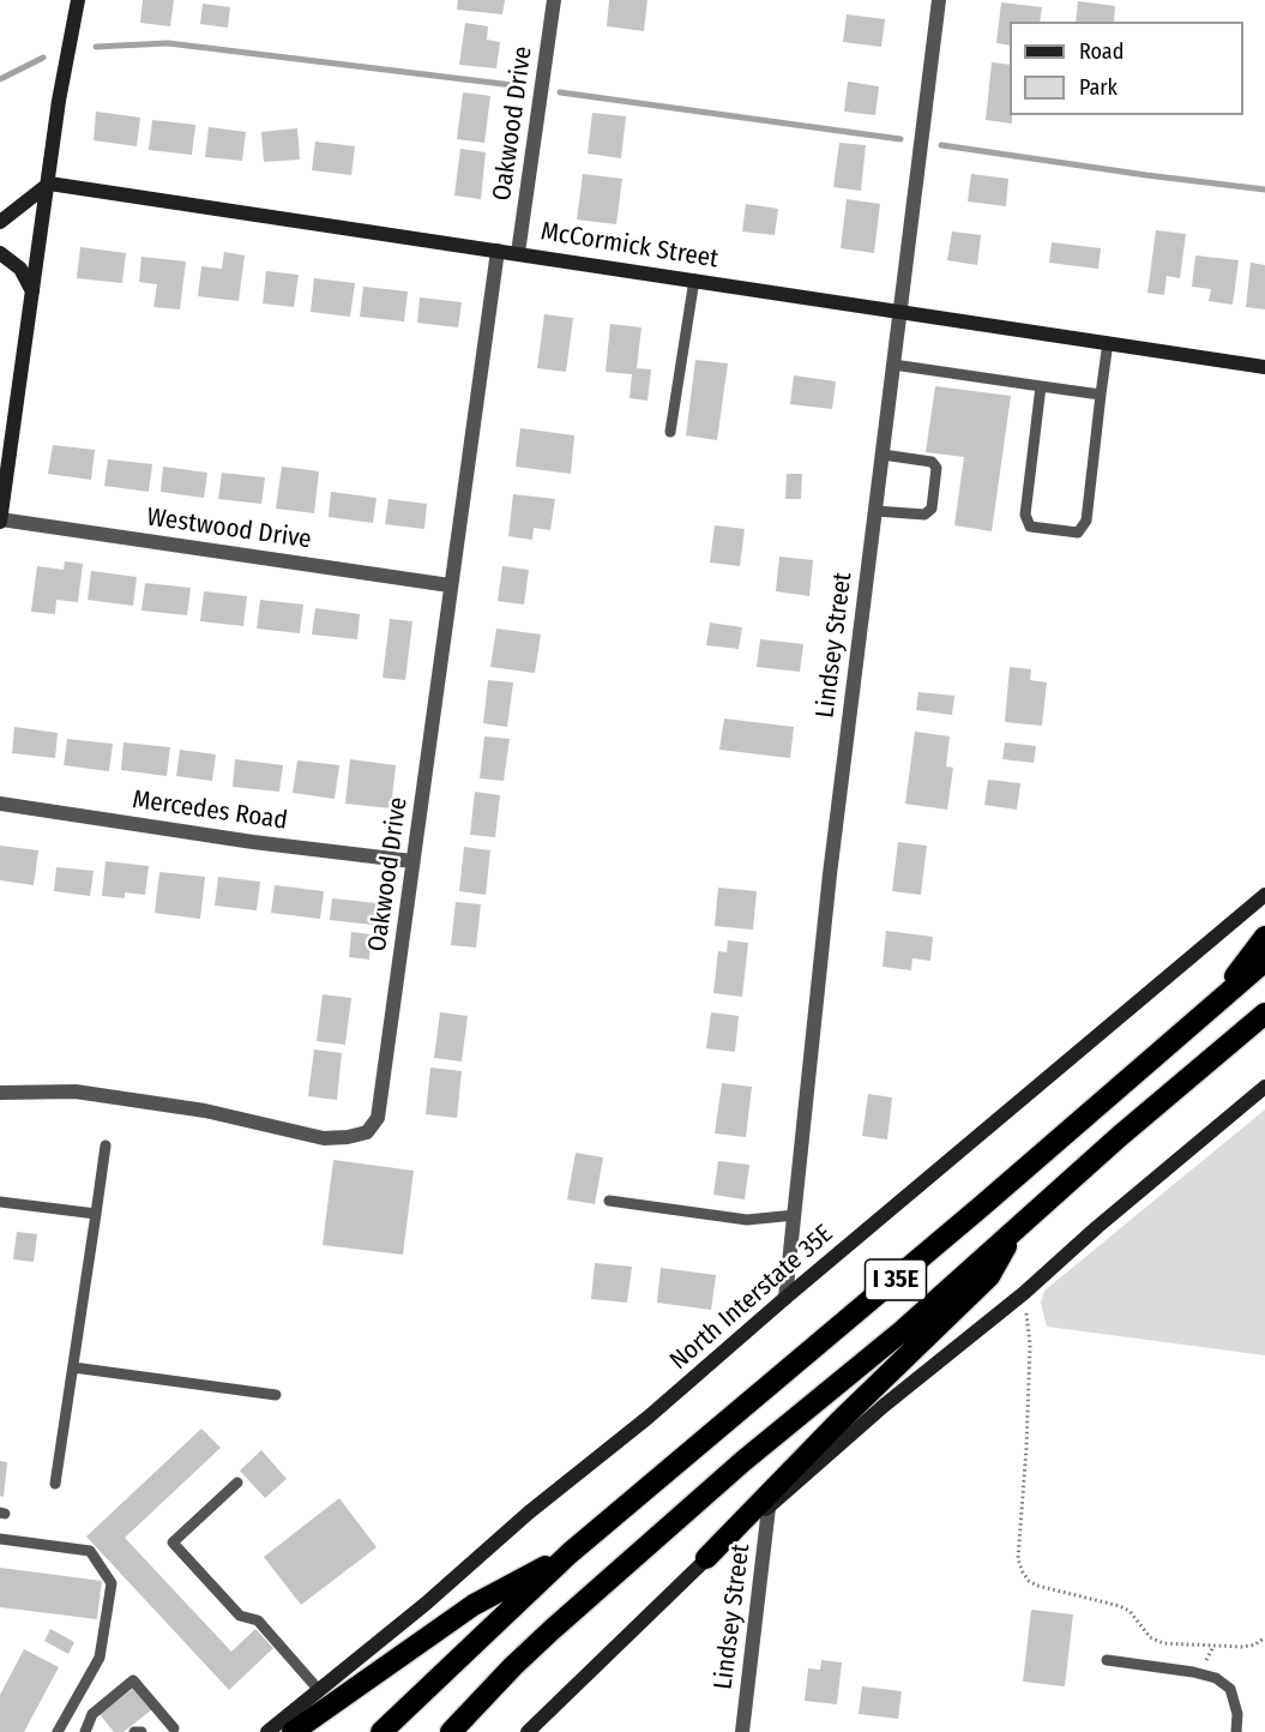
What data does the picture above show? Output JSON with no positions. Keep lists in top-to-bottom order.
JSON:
{
  "streets": {
    "highway": ["I 35E"],
    "main road": ["McCormick Street", "North Interstate 35E"],
    "street": [
      "Oakwood Drive",
      "Westwood Drive",
      "Lindsey Street",
      "Mercedes Road"
    ]
  },
  "crossings": [
    ["Oakwood Drive", "McCormick Street"],
    ["Oakwood Drive", "Westwood Drive"],
    ["Oakwood Drive", "Mercedes Road"],
    ["McCormick Street", "Lindsey Street"],
    ["Lindsey Street", "North Interstate 35E"]
  ],
  "legend": ["Road", "Park"]
}
